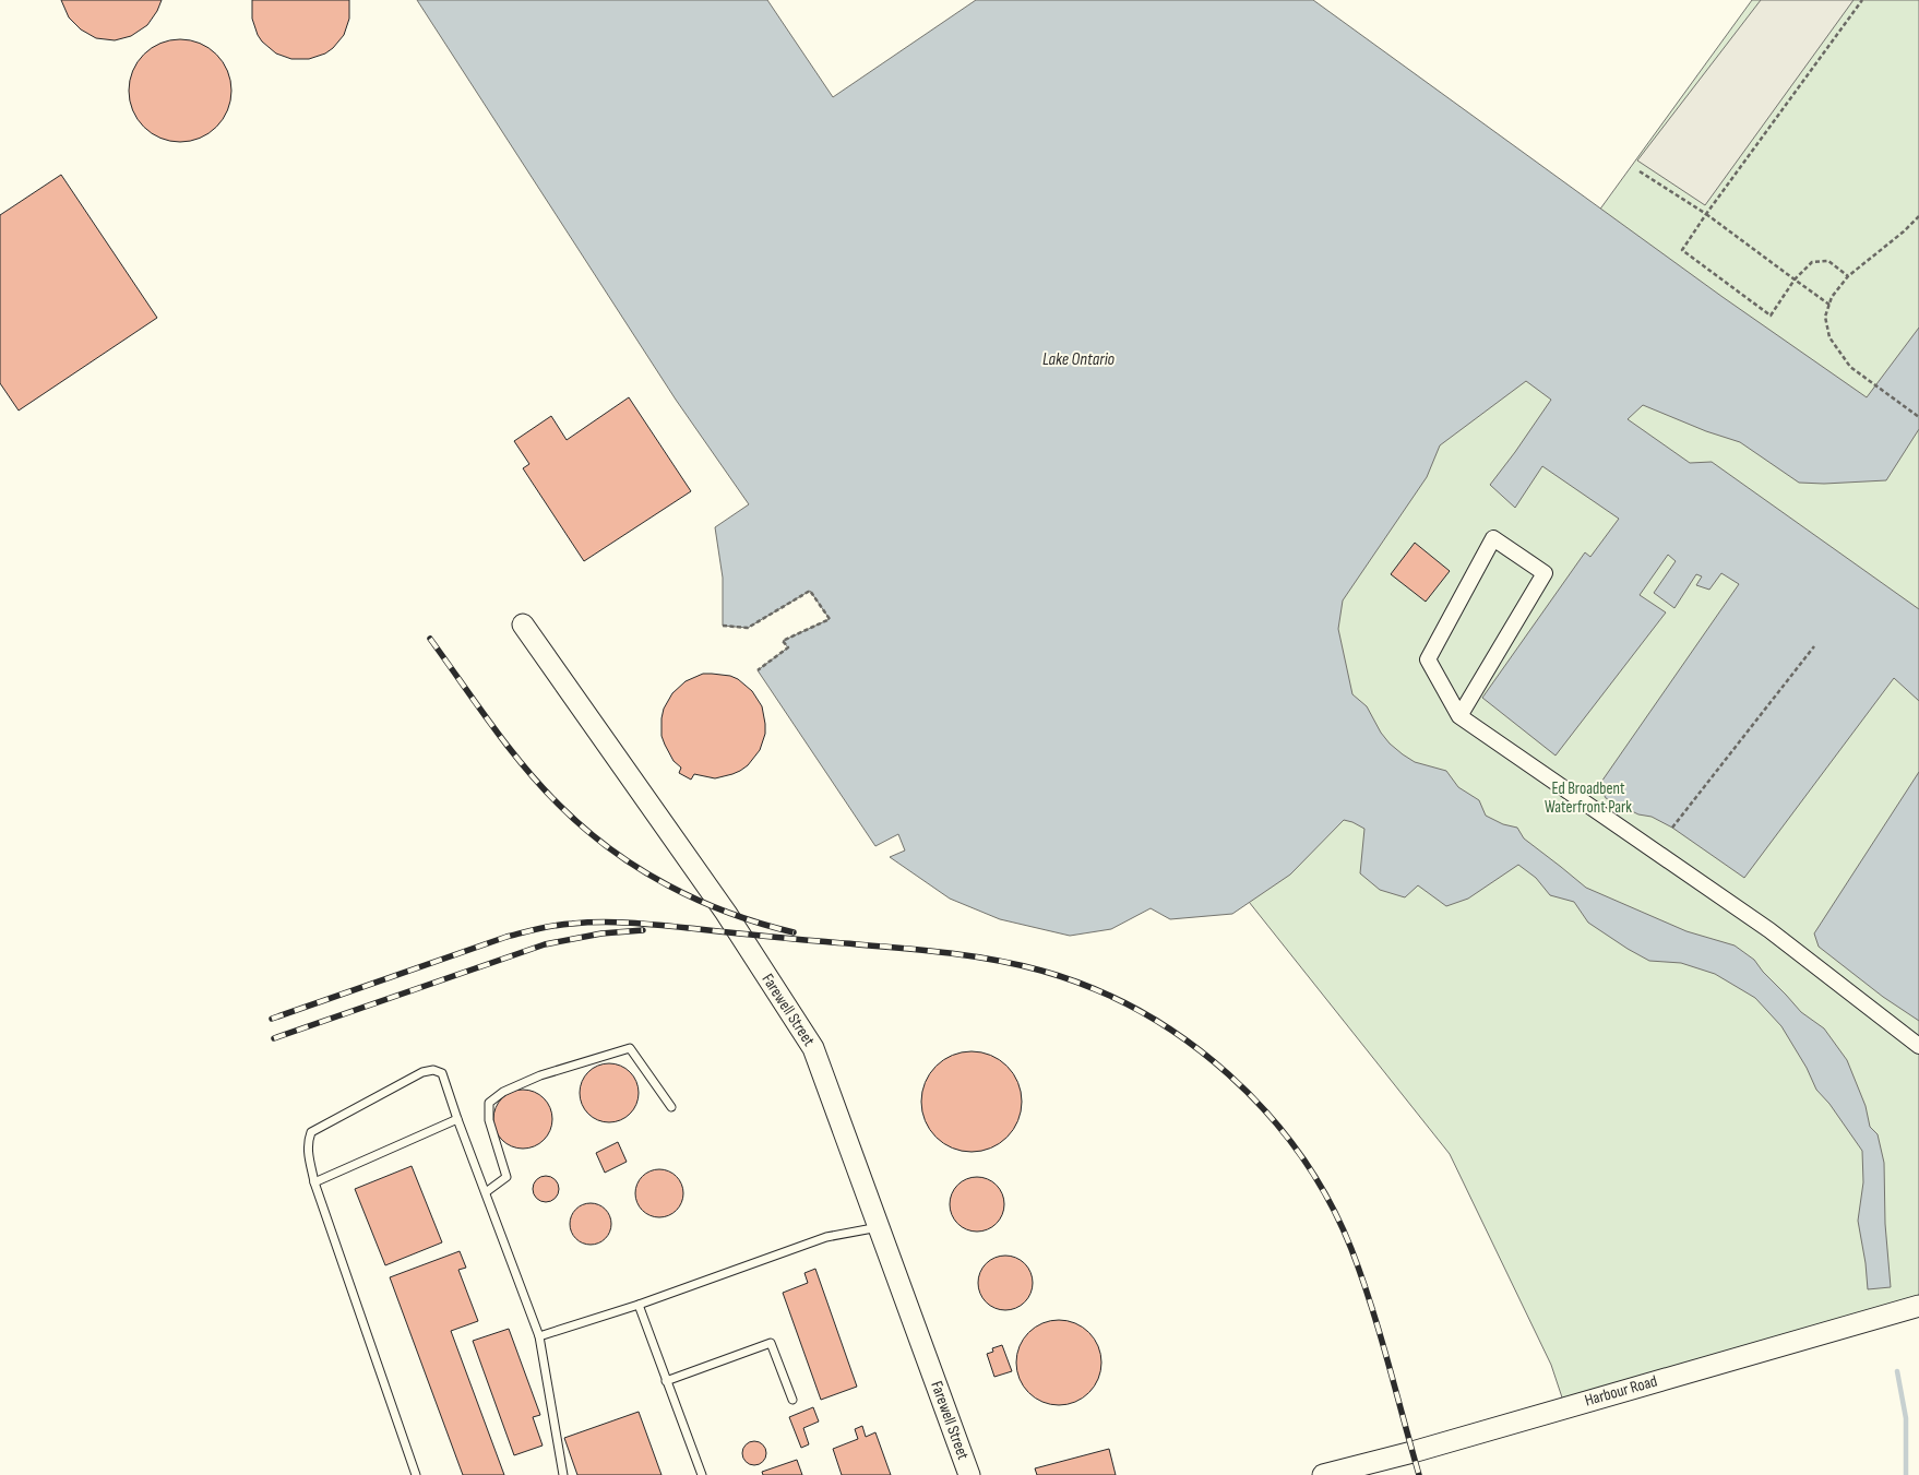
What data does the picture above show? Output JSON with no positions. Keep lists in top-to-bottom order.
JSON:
{
  "streets": {
    "street": ["Farewell Street", "Harbour Road"]
  },
  "water": ["Lake Ontario"],
  "parks": ["Ed Broadbent Waterfront Park"]
}
